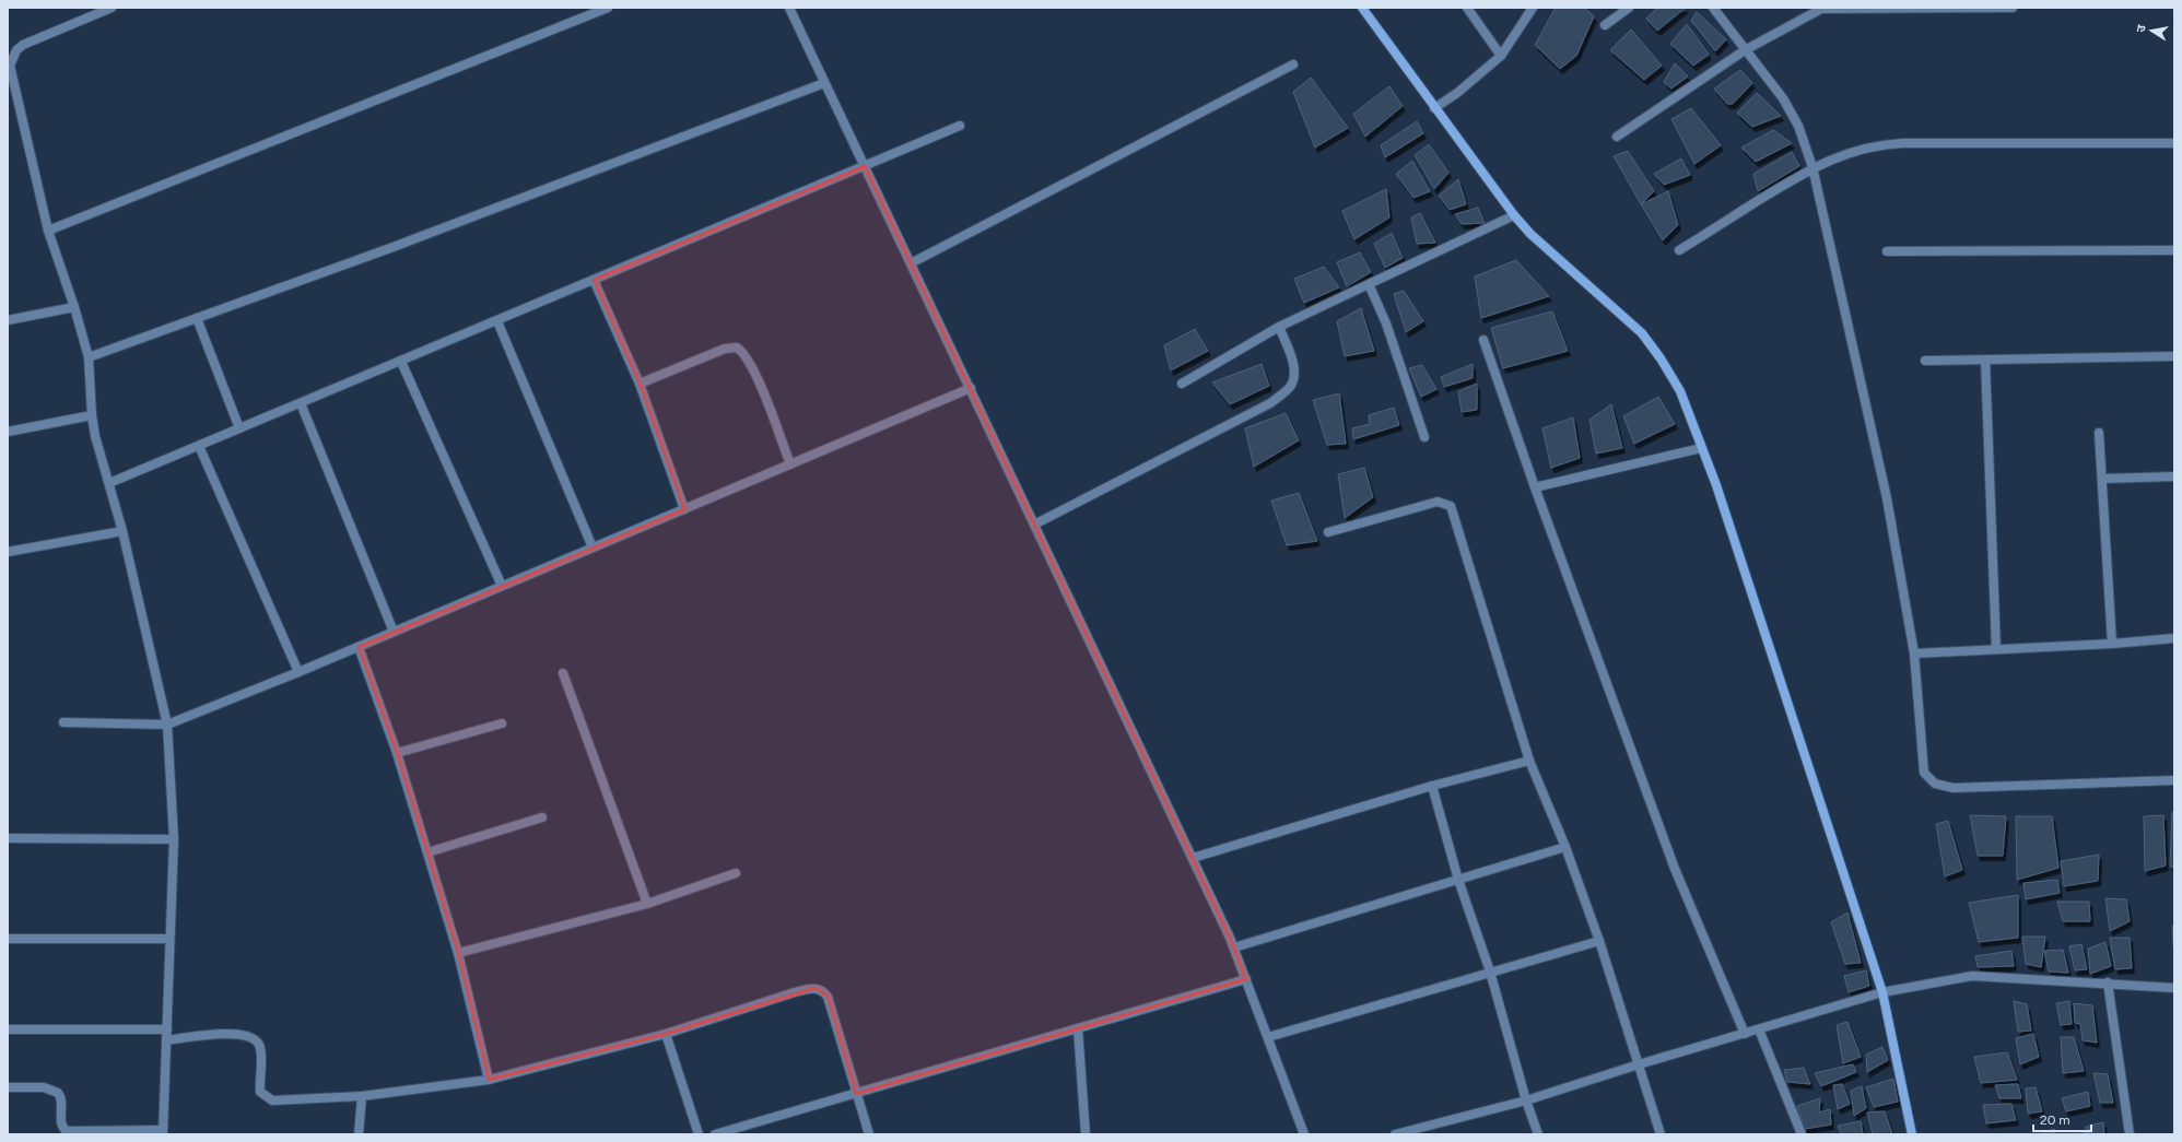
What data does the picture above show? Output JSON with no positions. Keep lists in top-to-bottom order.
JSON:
{
  "scale_bar": "20 m",
  "north": "left"
}
